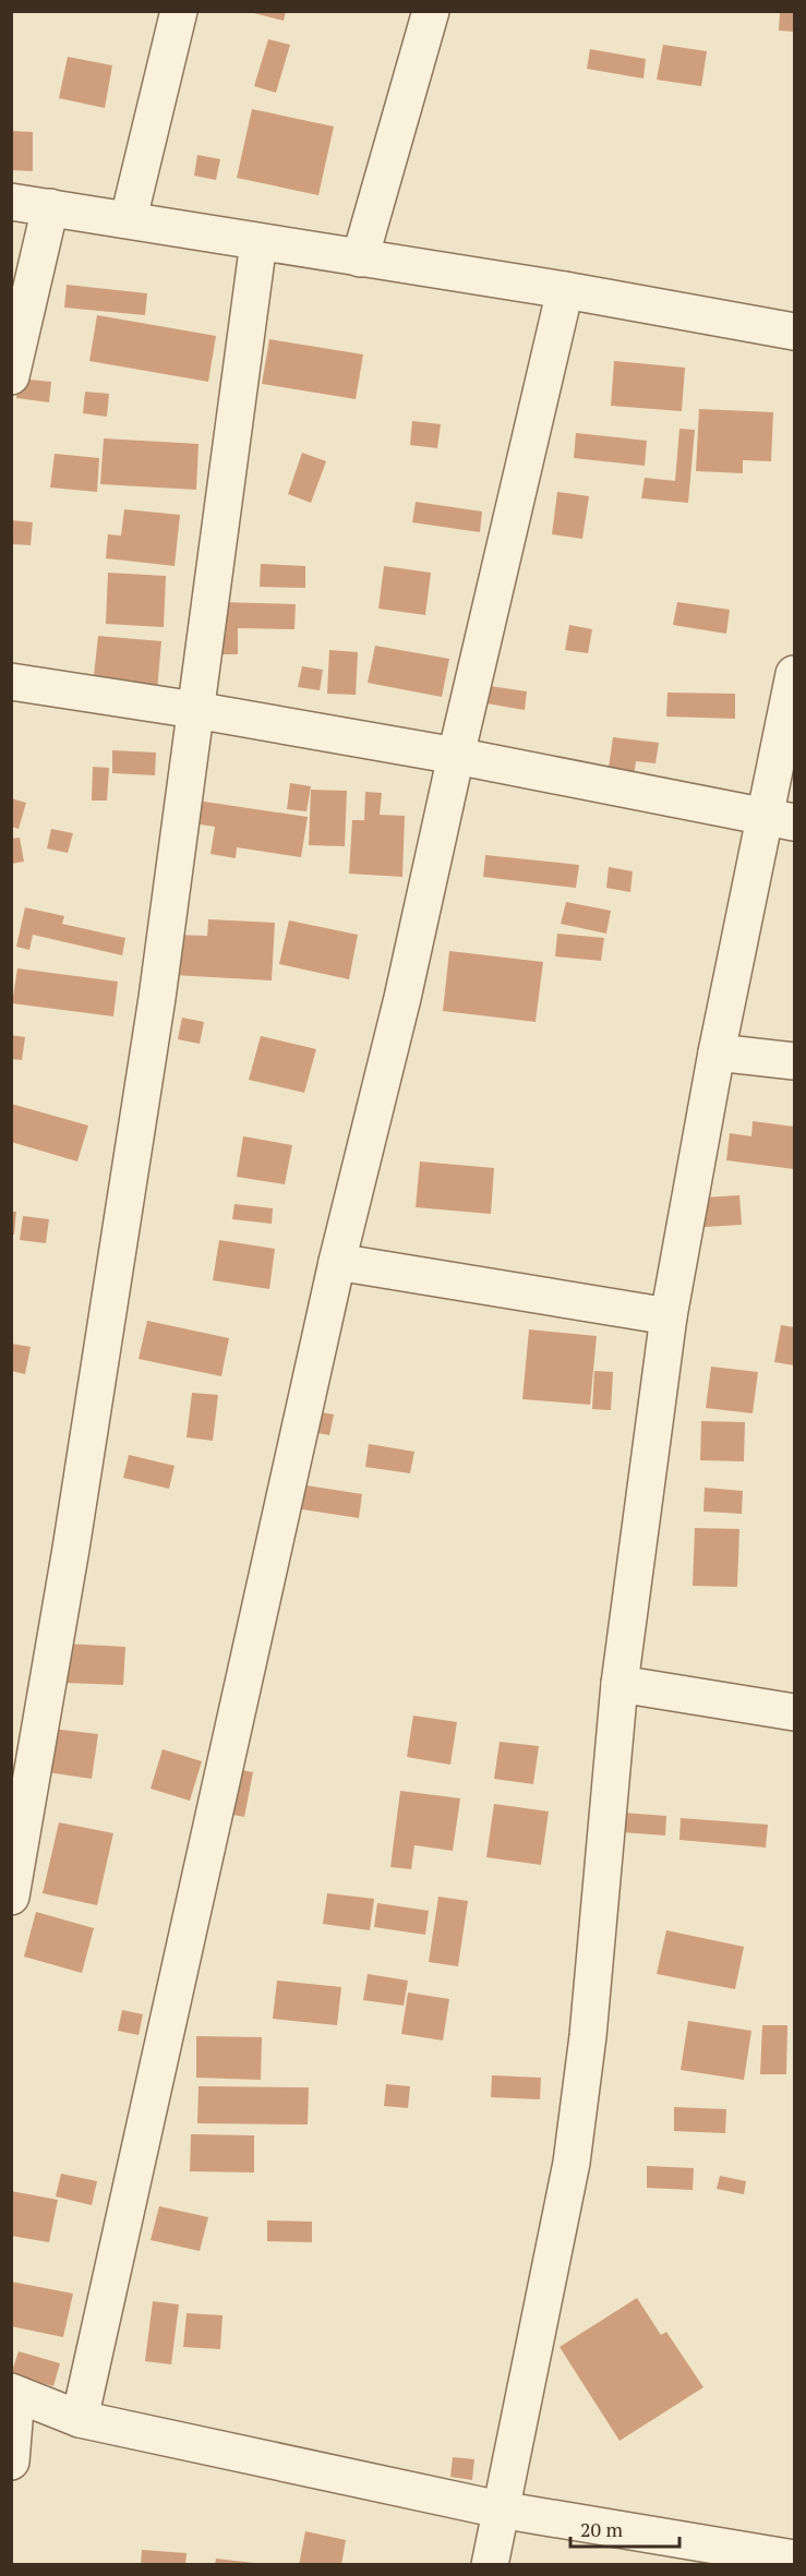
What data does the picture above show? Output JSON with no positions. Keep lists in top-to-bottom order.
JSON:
{
  "scale_bar": "20 m"
}
